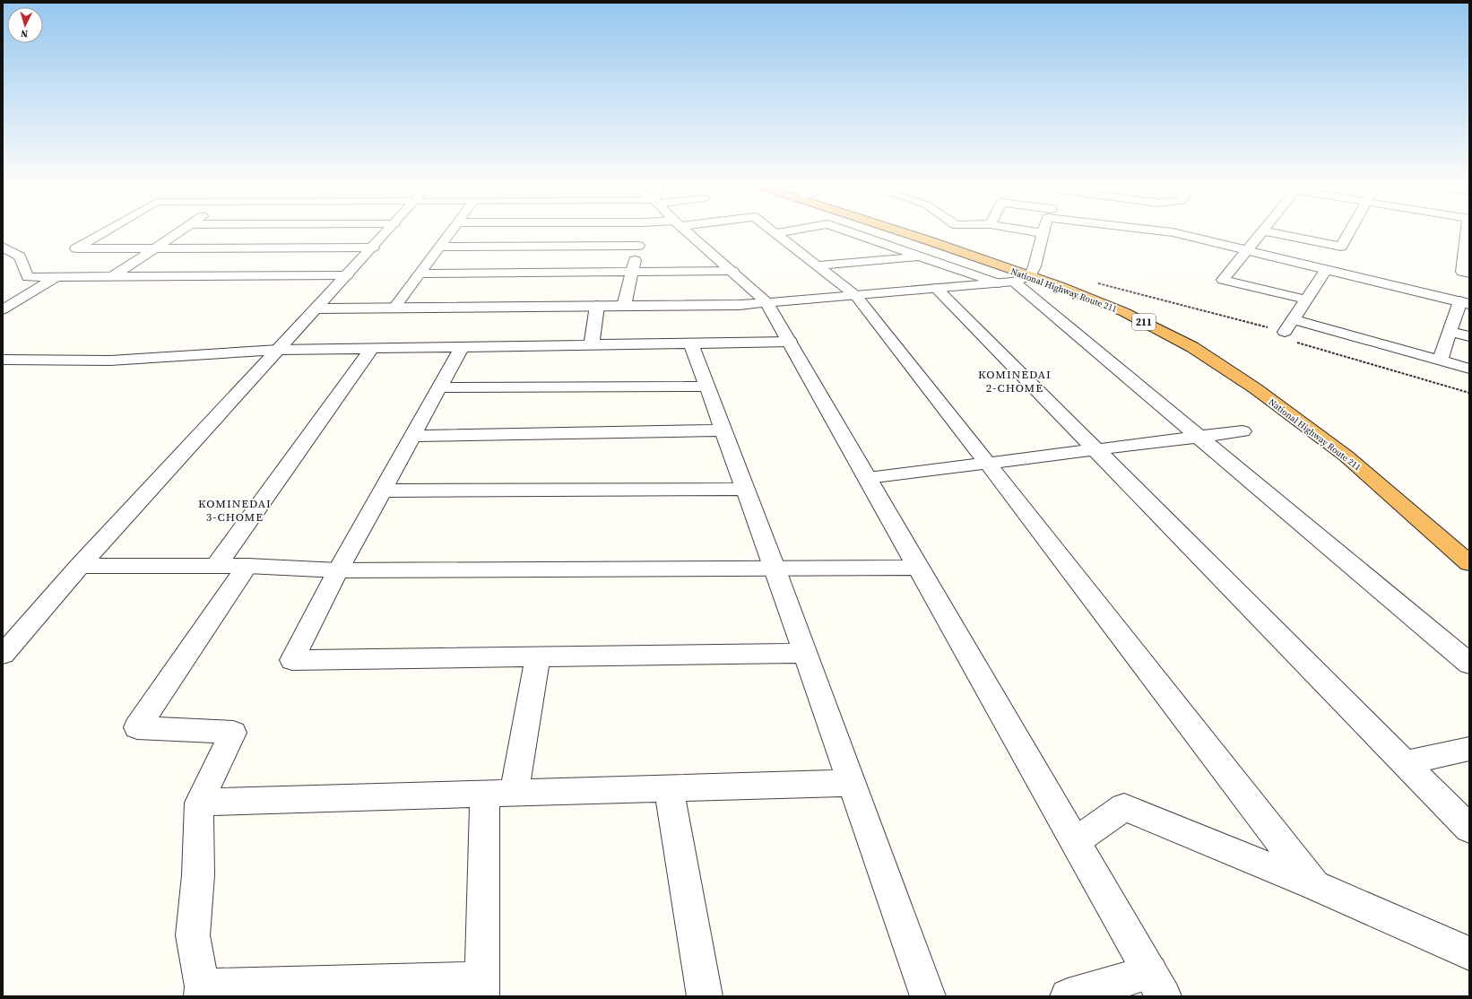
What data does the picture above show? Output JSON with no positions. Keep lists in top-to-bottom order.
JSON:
{
  "streets": {
    "highway": ["National Highway Route 211", "211"]
  },
  "districts": ["KOMINEDAI 2-CHOME", "KOMINEDAI 3-CHOME"],
  "north": "bottom"
}
